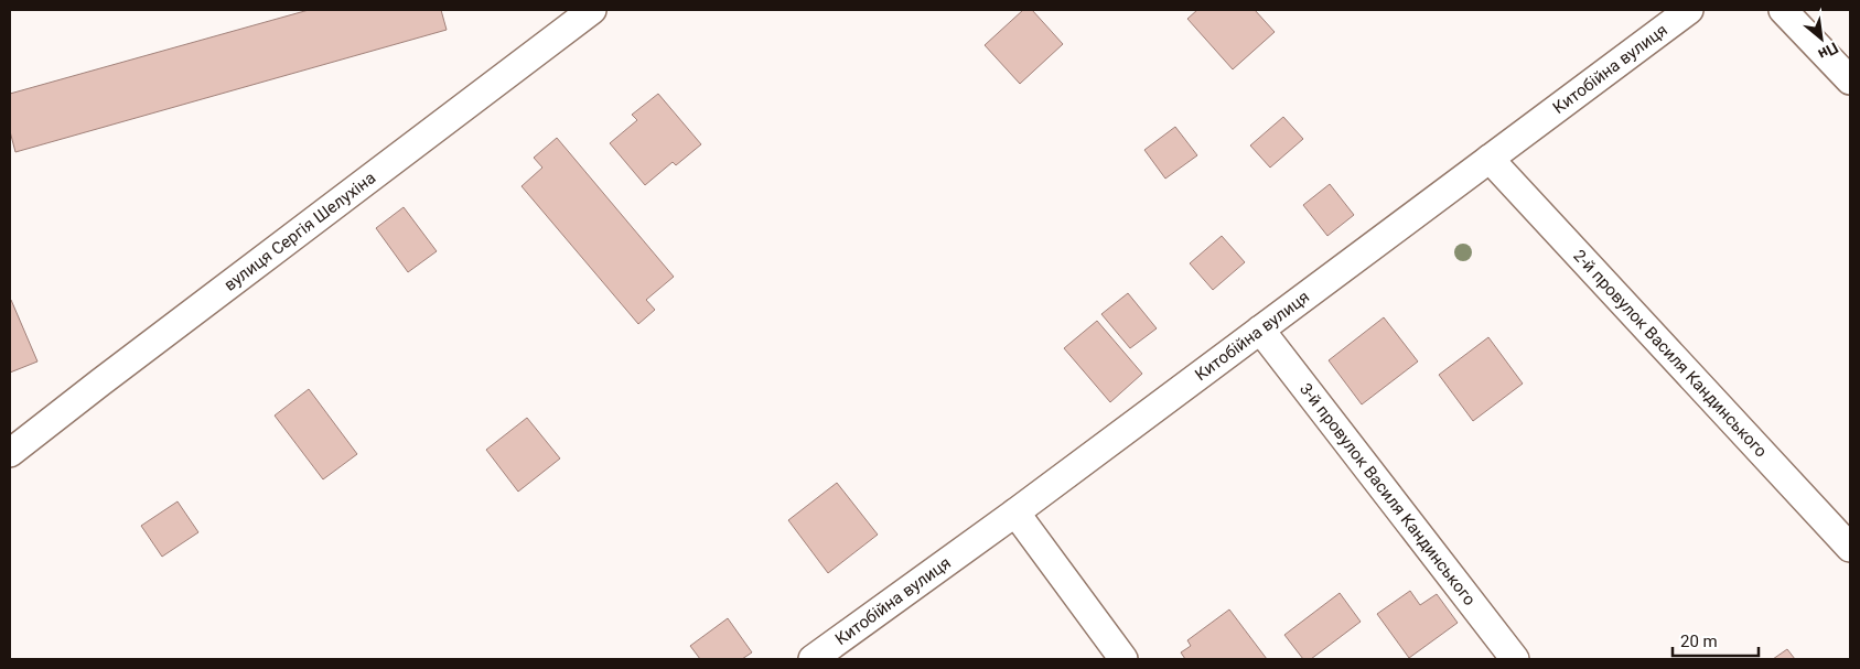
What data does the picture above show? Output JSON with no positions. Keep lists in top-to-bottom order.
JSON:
{
  "streets": {
    "street": [
      "Китобійна вулиця",
      "вулиця Сергія Шелухіна",
      "2-й провулок Василя Кандинського",
      "3-й провулок Василя Кандинського"
    ]
  },
  "crossings": [
    ["Китобійна вулиця", "2-й провулок Василя Кандинського"],
    ["Китобійна вулиця", "3-й провулок Василя Кандинського"]
  ],
  "scale_bar": "20 m",
  "north": "bottom right"
}
